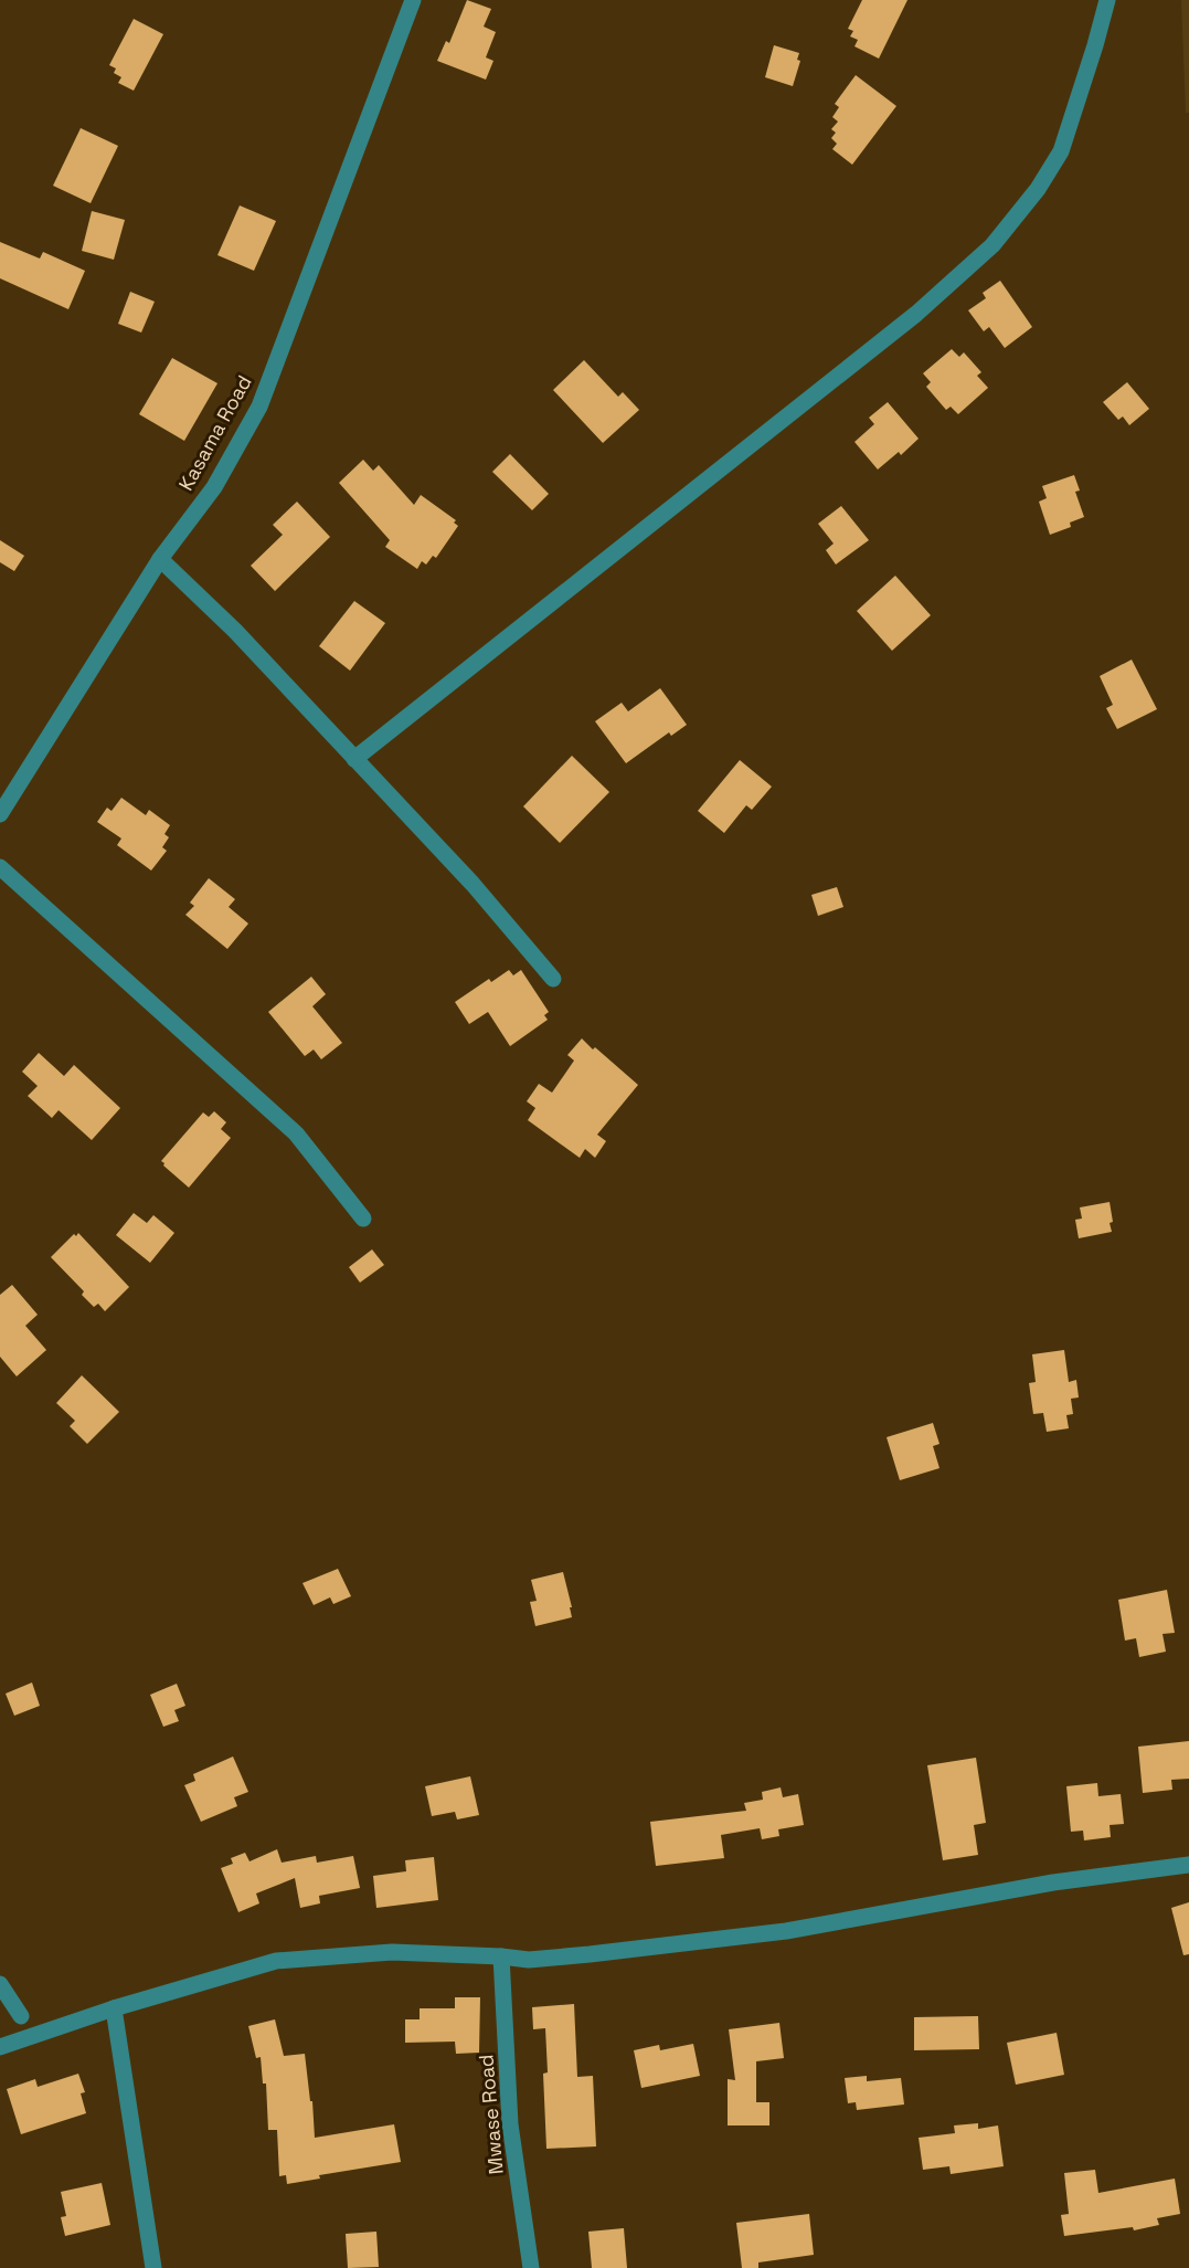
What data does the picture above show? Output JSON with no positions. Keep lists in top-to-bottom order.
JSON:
{
  "streets": {
    "street": ["Kasama Road", "Mwase Road"]
  }
}
